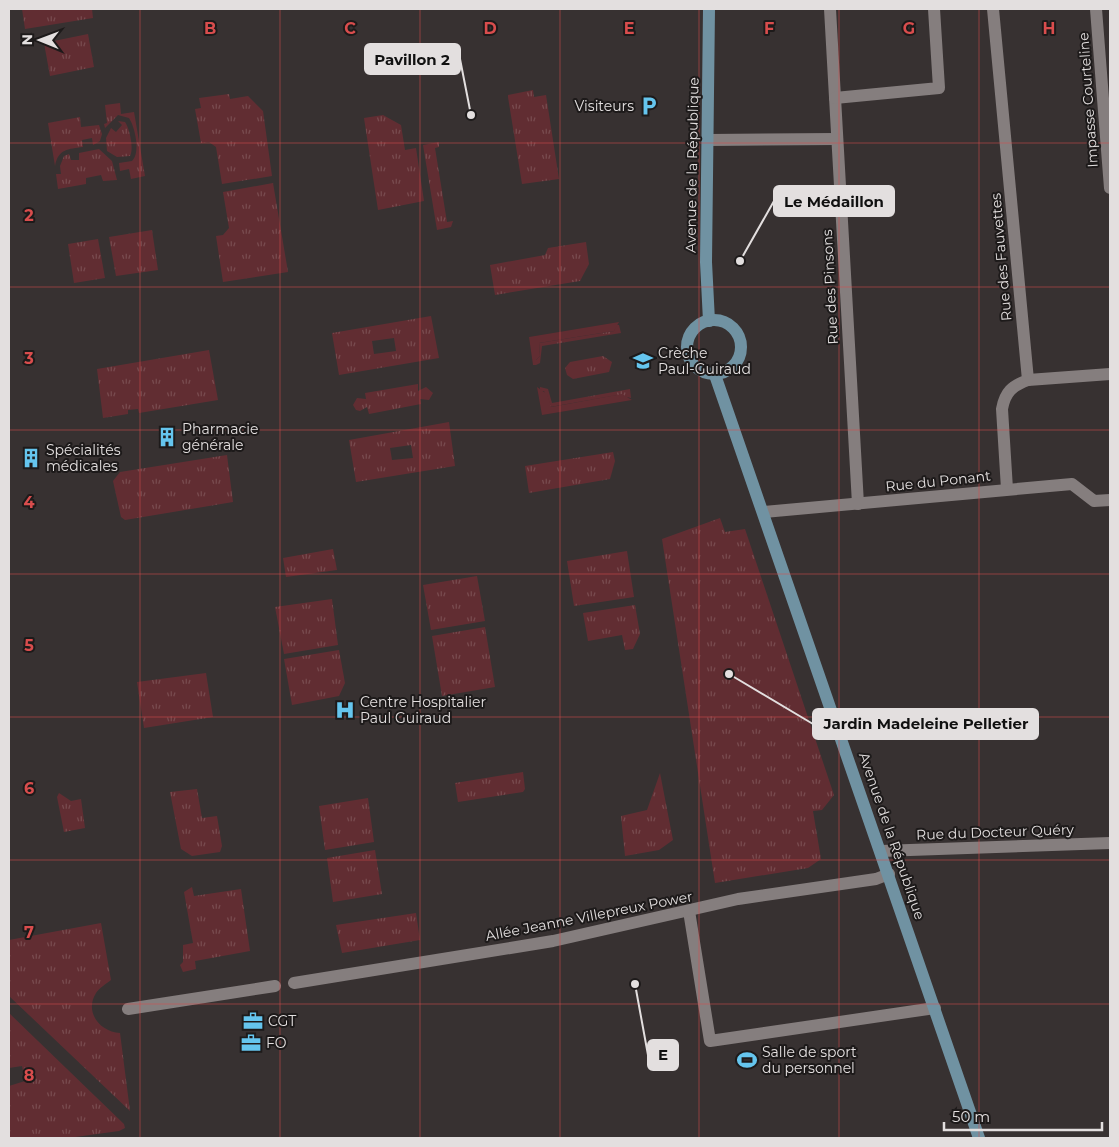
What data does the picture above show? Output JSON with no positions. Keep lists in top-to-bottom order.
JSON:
{
  "streets": {
    "main road": ["Avenue de la République"],
    "street": [
      "Impasse Courteline",
      "Rue des Fauvettes",
      "Rue des Pinsons",
      "Rue du Ponant",
      "Rue du Docteur Quéry",
      "Allée Jeanne Villepreux Power"
    ]
  },
  "crossings": [
    ["Avenue de la République", "Rue du Ponant"],
    ["Avenue de la République", "Rue du Docteur Quéry"],
    ["Avenue de la République", "Allée Jeanne Villepreux Power"],
    ["Rue des Pinsons", "Rue du Ponant"]
  ],
  "places": {
    "parking": ["Visiteurs"],
    "other": [
      "Pavillon 2",
      "Le Médaillon",
      "Jardin Madeleine Pelletier",
      "E"
    ],
    "school or university": ["Crèche Paul-Guiraud"],
    "building": ["Pharmacie générale", "Spécialités médicales"],
    "hospital": ["Centre Hospitalier Paul Guiraud"],
    "office": ["CGT", "FO"],
    "sports": ["Salle de sport du personnel"]
  },
  "scale_bar": "50 m",
  "north": "left",
  "grid": {
    "columns": [
      "B",
      "C",
      "D",
      "E",
      "F",
      "G",
      "H"
    ],
    "rows": [
      "2",
      "3",
      "4",
      "5",
      "6",
      "7",
      "8"
    ]
  }
}
